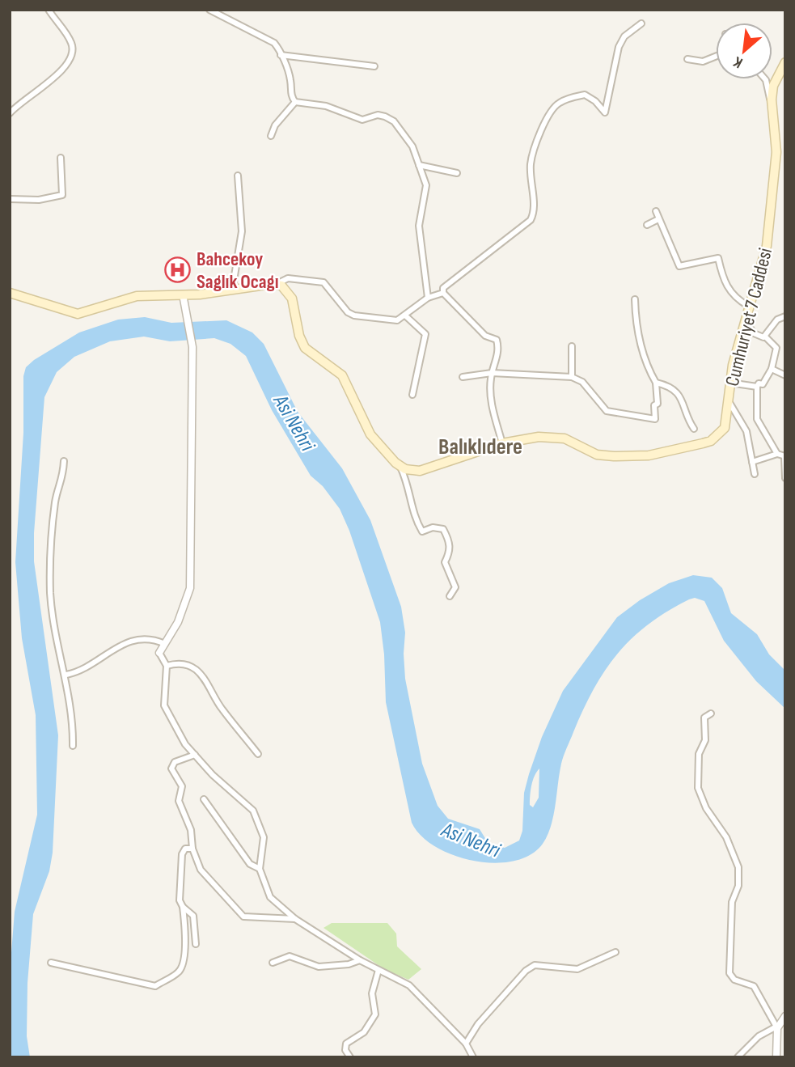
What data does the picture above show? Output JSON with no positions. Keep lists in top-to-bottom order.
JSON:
{
  "streets": {
    "main road": ["Cumhuriyet 7 Caddesi"]
  },
  "districts": ["Balıklıdere"],
  "water": ["Asi Nehri"],
  "places": {
    "hospital": ["Bahcekoy Saglık Ocagı"]
  },
  "north": "bottom left"
}
